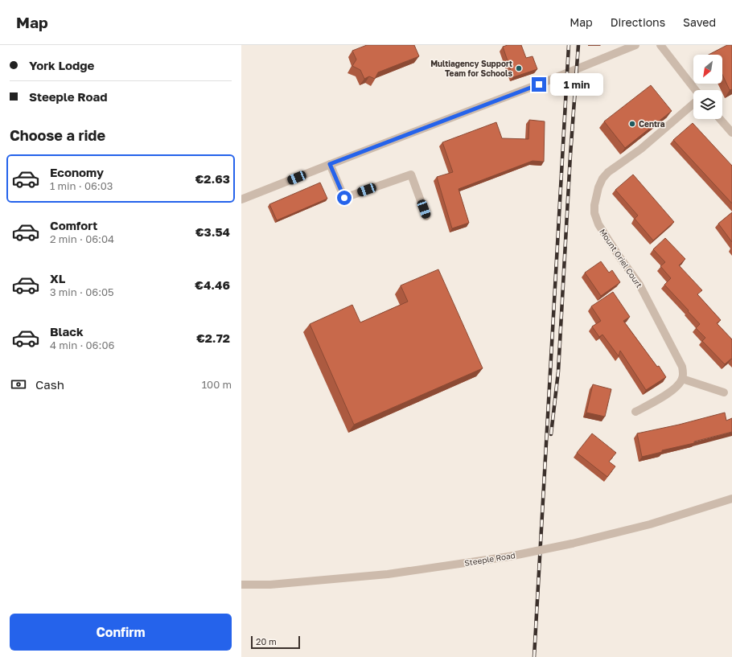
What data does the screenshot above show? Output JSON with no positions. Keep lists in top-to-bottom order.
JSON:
{
  "streets": {
    "street": ["Mount Oriel Court", "Steeple Road"]
  },
  "places": ["Multiagency Support Team for Schools", "Centra"],
  "scale_bar": "20 m",
  "north": "bottom left",
  "page": {
    "header": "Map",
    "nav": ["Map", "Directions", "Saved"],
    "banner": ["York Lodge", "Steeple Road"],
    "bubble": "1 min",
    "heading": "Choose a ride",
    "list": [
      {
        "name": "Economy",
        "note": "1 min · 06:03",
        "value": "€2.63"
      },
      {
        "name": "Comfort",
        "note": "2 min · 06:04",
        "value": "€3.54"
      },
      {
        "name": "XL",
        "note": "3 min · 06:05",
        "value": "€4.46"
      },
      {
        "name": "Black",
        "note": "4 min · 06:06",
        "value": "€2.72"
      }
    ],
    "pay": ["Cash", "100 m"],
    "buttons": "Confirm",
    "scale": "20 m"
  }
}
